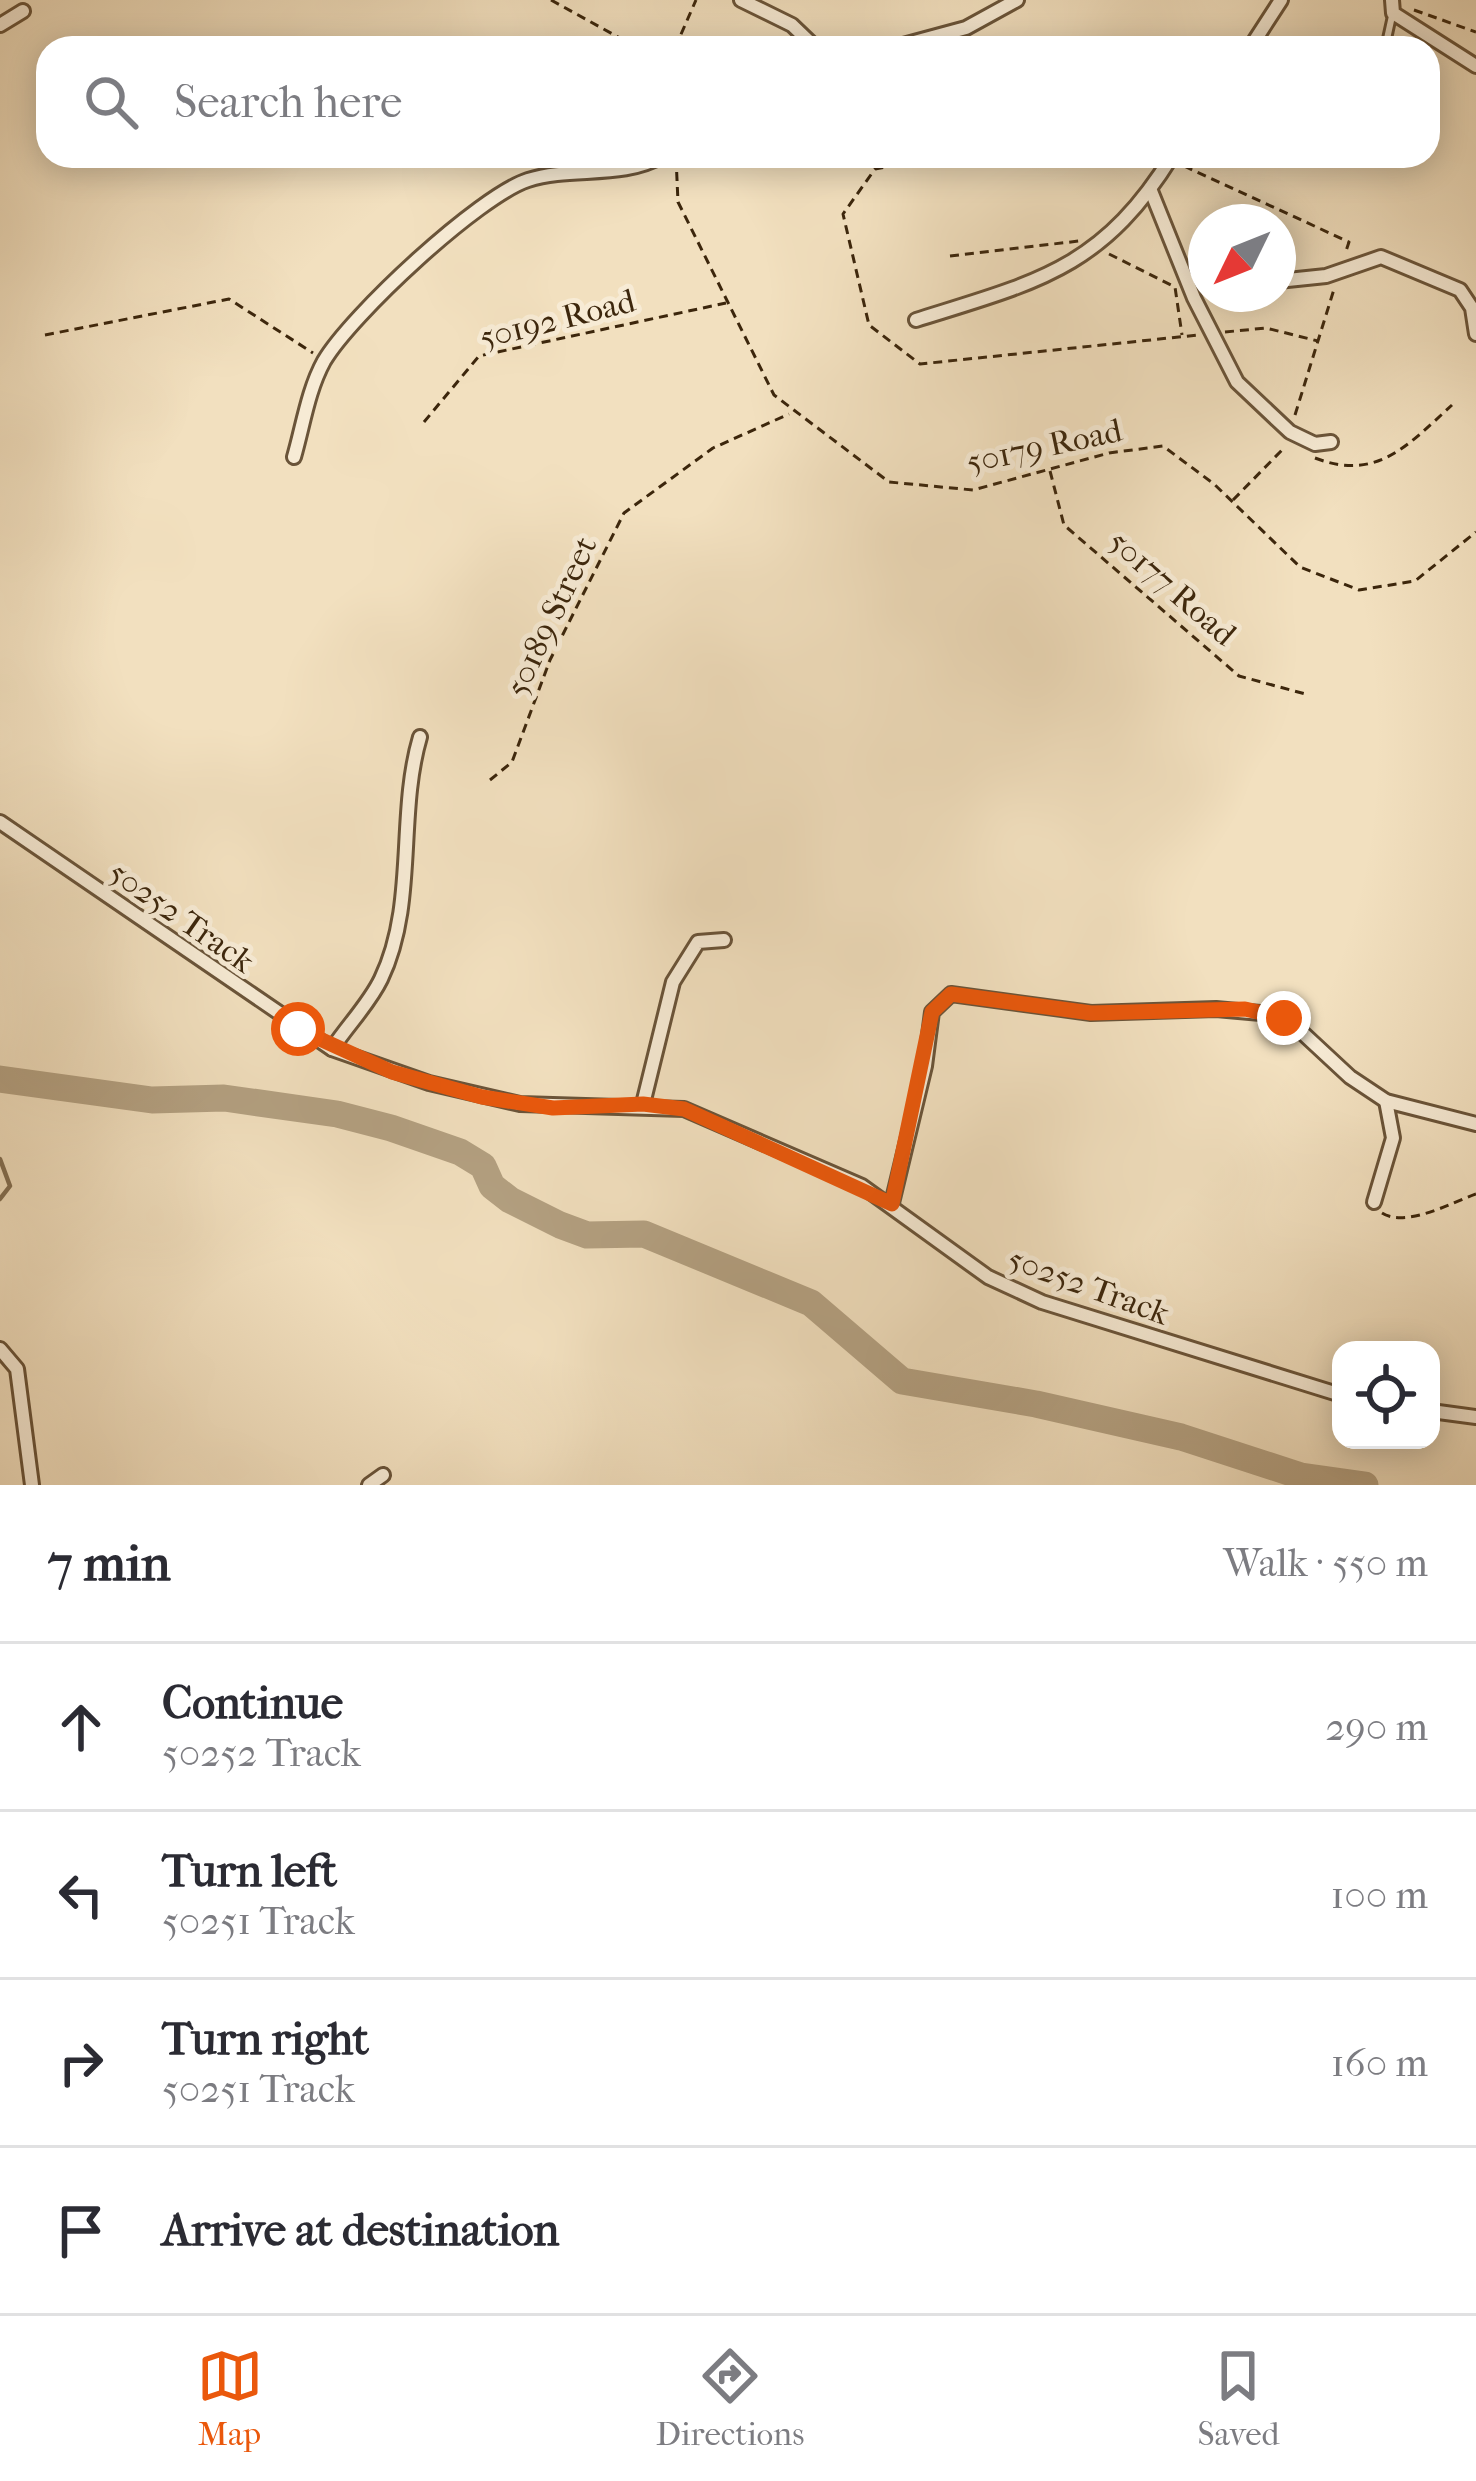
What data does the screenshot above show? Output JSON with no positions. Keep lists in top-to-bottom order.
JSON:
{
  "streets": {
    "street": ["50252 Track"],
    "path": [
      "50192 Road",
      "50179 Road",
      "50177 Road",
      "50189 Street"
    ]
  },
  "crossings": [
    ["50192 Road", "50179 Road"],
    ["50179 Road", "50177 Road"],
    ["50179 Road", "50189 Street"]
  ],
  "north": "bottom left",
  "page": {
    "search": "Search here",
    "heading": ["7 min", "Walk · 550 m"],
    "list": [
      ["Continue", "50252 Track", "290 m"],
      ["Turn left", "50251 Track", "100 m"],
      ["Turn right", "50251 Track", "160 m"],
      "Arrive at destination"
    ],
    "nav": ["Map", "Directions", "Saved"]
  }
}
